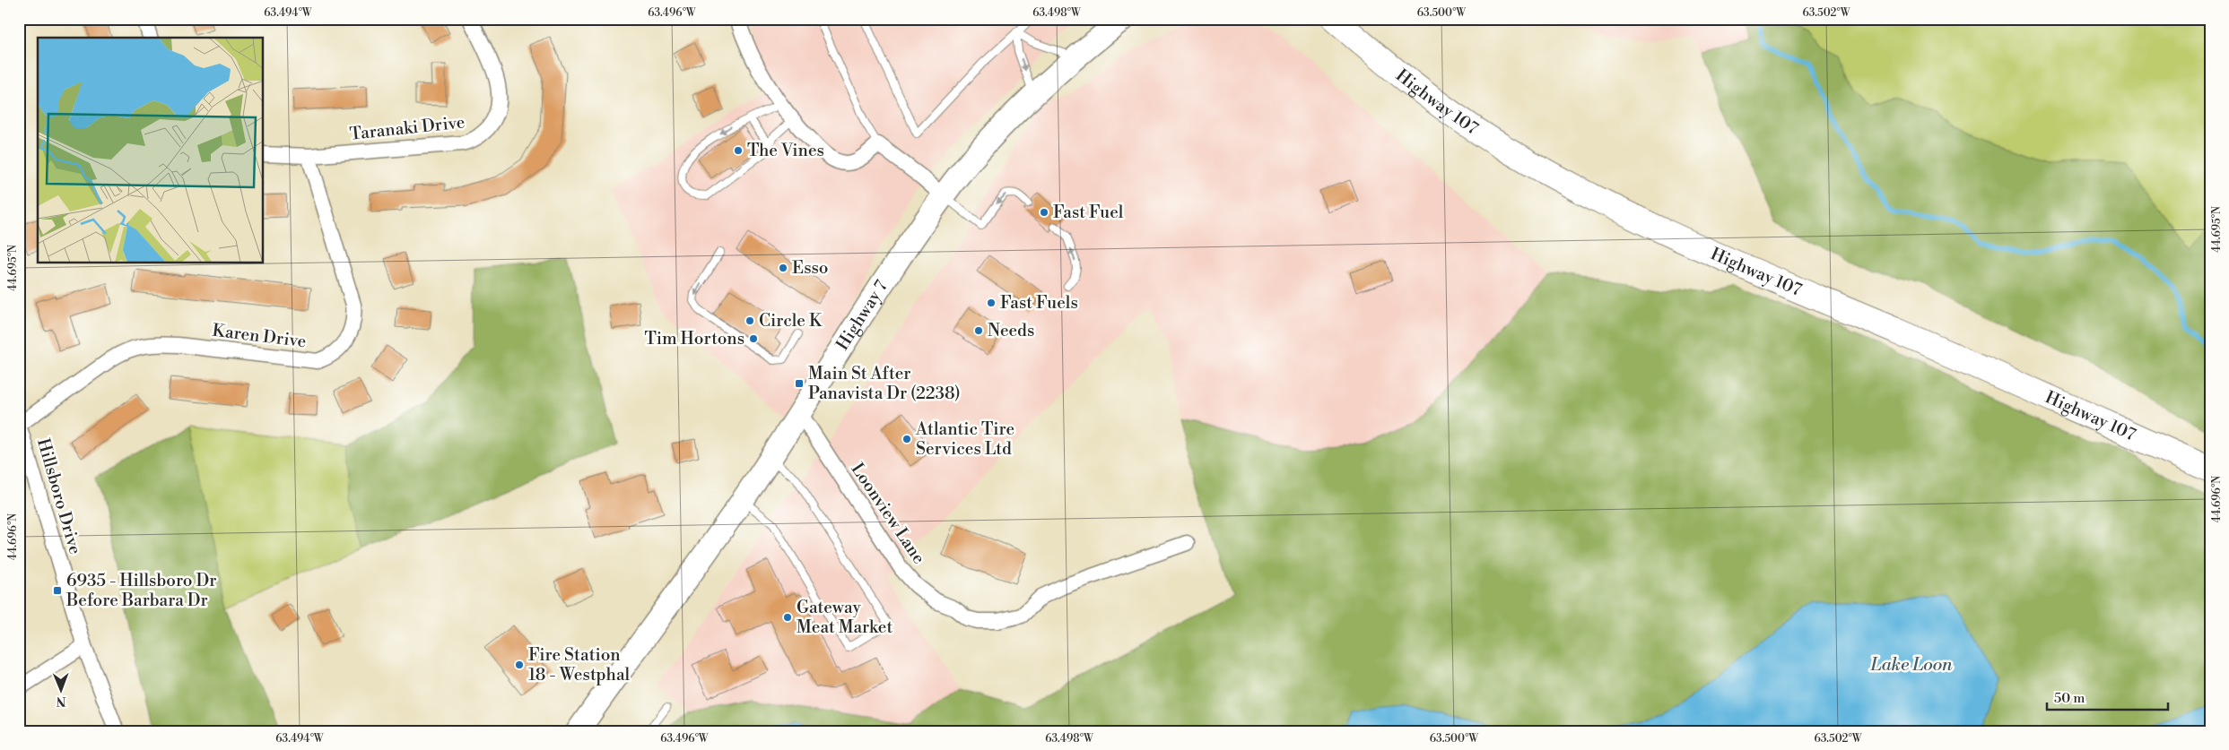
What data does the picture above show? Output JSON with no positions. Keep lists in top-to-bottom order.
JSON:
{
  "streets": {
    "highway": ["Highway 107"],
    "main road": ["Highway 7"],
    "street": [
      "Taranaki Drive",
      "Karen Drive",
      "Hillsboro Drive",
      "Loonview Lane"
    ]
  },
  "crossings": [
    ["Taranaki Drive", "Karen Drive"],
    ["Highway 7", "Loonview Lane"],
    ["Karen Drive", "Hillsboro Drive"]
  ],
  "water": ["Lake Loon"],
  "places": {
    "other": [
      "The Vines",
      "Fast Fuel",
      "Esso",
      "Fast Fuels",
      "Circle K",
      "Needs",
      "Tim Hortons",
      "Atlantic Tire Services Ltd",
      "Gateway Meat Market",
      "Fire Station 18 - Westphal"
    ],
    "transit": ["Main St After Panavista Dr (2238)", "6935 - Hillsboro Dr Before Barbara Dr"]
  },
  "scale_bar": "50 m",
  "north": "bottom",
  "coordinates": [
    "63.494°W",
    "63.496°W",
    "63.498°W",
    "63.500°W",
    "63.502°W",
    "44.695°N",
    "44.696°N"
  ]
}
